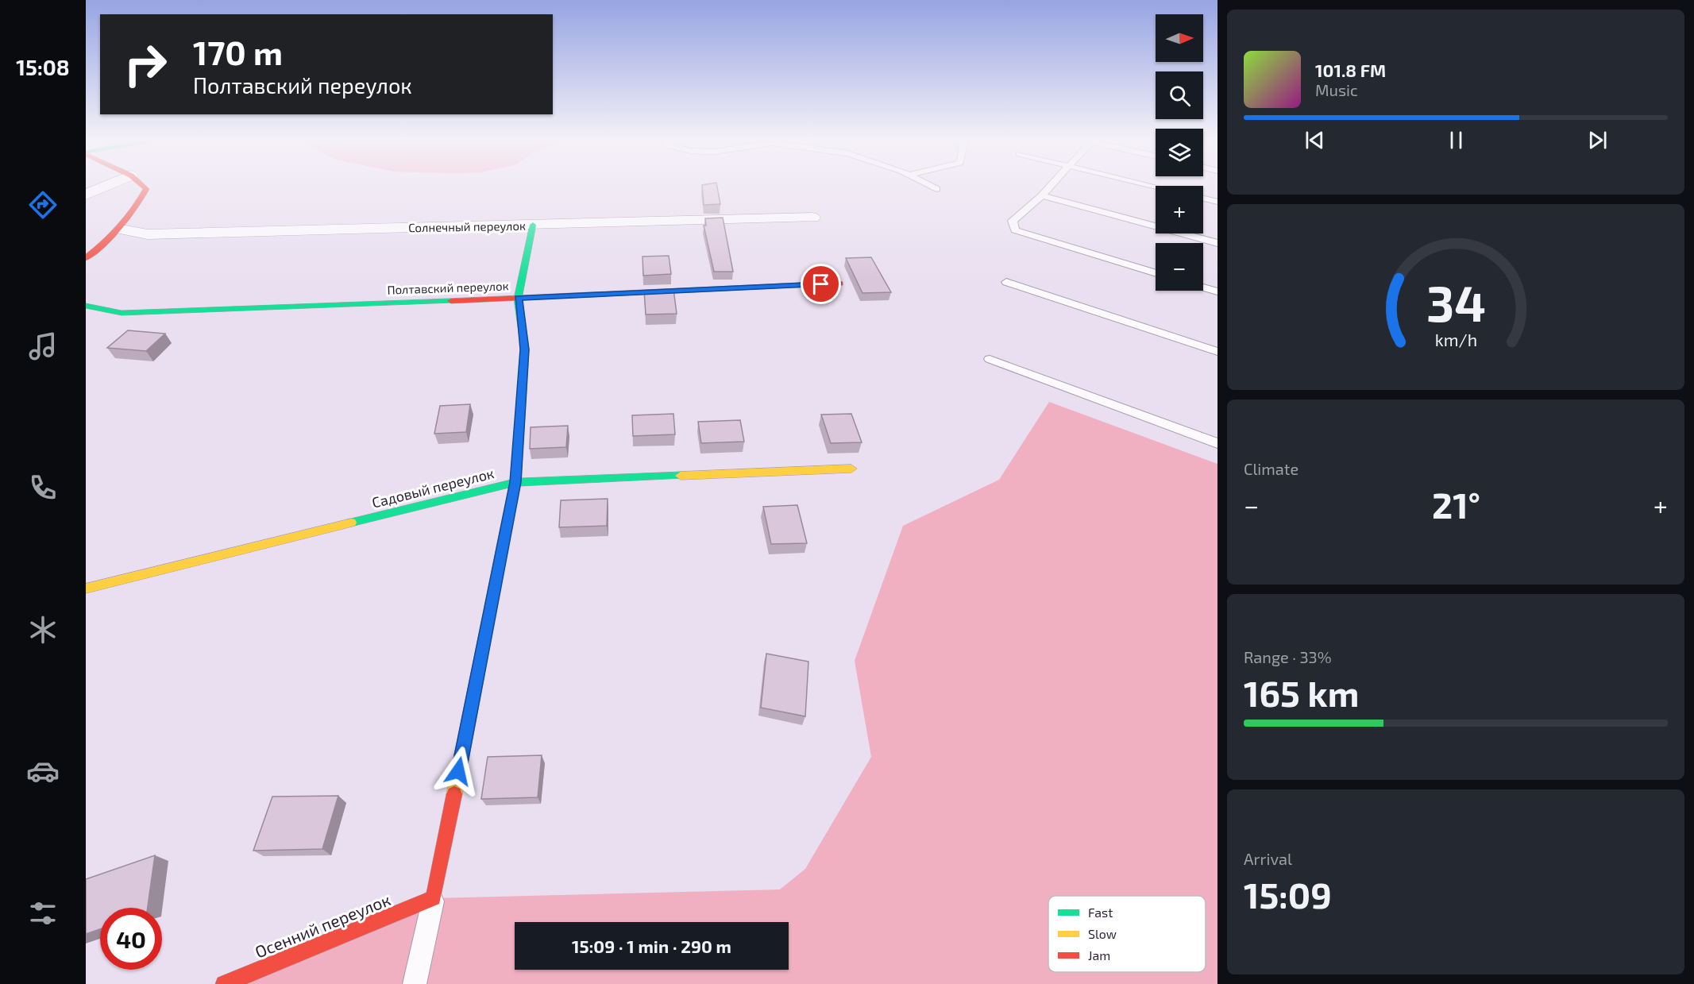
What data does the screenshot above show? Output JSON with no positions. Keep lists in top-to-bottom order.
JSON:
{
  "streets": {
    "street": [
      "Солнечный переулок",
      "Полтавский переулок",
      "Садовый переулок",
      "Осенний переулок"
    ]
  },
  "legend": ["Fast", "Slow", "Jam"],
  "north": "right",
  "page": {
    "tabs": "15:08",
    "map_buttons": ["+", "−"],
    "turn": ["170 m", "Полтавский переулок"],
    "song": ["101.8 FM", "Music"],
    "tile": [
      "Climate",
      ["Range · 33%", "165 km"],
      ["Arrival", "15:09"]
    ],
    "heat": ["−", "21°", "+"],
    "limit": "40",
    "trip": "15:09 · 1 min · 290 m",
    "gauge": ["34", "km/h"]
  }
}
